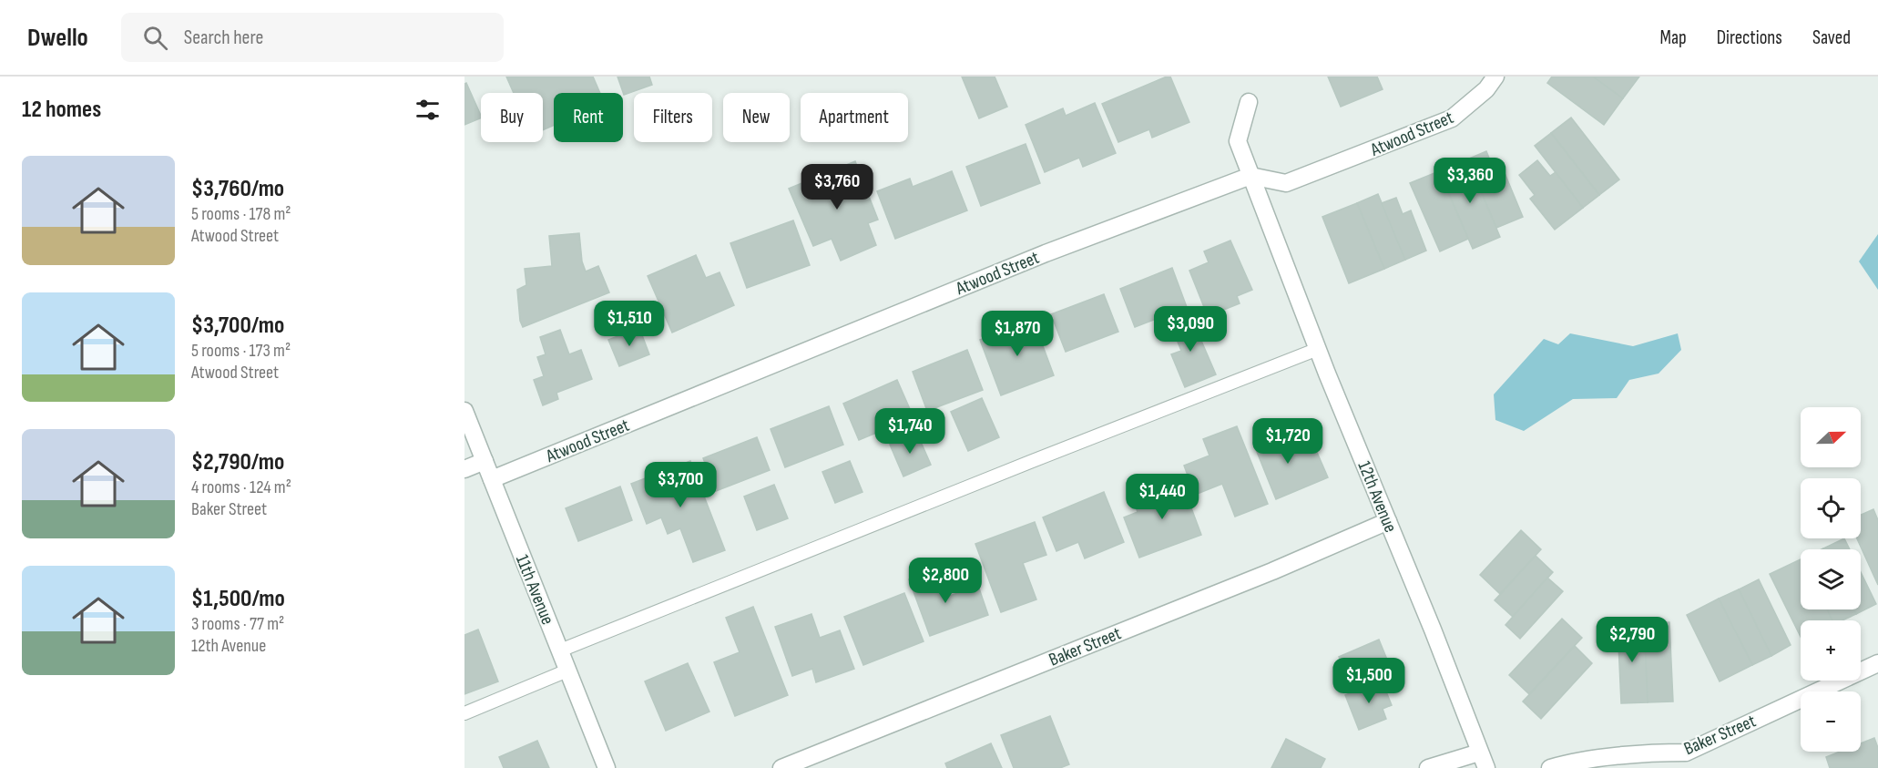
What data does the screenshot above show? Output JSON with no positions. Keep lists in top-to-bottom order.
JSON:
{
  "streets": {
    "street": [
      "Atwood Street",
      "12th Avenue",
      "11th Avenue",
      "Baker Street"
    ]
  },
  "crossings": [
    ["Atwood Street", "12th Avenue"],
    ["Atwood Street", "11th Avenue"],
    ["12th Avenue", "Baker Street"]
  ],
  "north": "right",
  "page": {
    "header": "Dwello",
    "search": "Search here",
    "nav": ["Map", "Directions", "Saved"],
    "heading": "12 homes",
    "chip": [
      "Buy",
      "Rent",
      "Filters",
      "New",
      "Apartment"
    ],
    "list": [
      {
        "name": "$3,760/mo",
        "note": "5 rooms · 178 m² · Atwood Street"
      },
      {
        "name": "$3,700/mo",
        "note": "5 rooms · 173 m² · Atwood Street"
      },
      {
        "name": "$2,790/mo",
        "note": "4 rooms · 124 m² · Baker Street"
      },
      {
        "name": "$1,500/mo",
        "note": "3 rooms · 77 m² · 12th Avenue"
      }
    ],
    "price": [
      "$3,360",
      "$3,760",
      "$1,510",
      "$3,090",
      "$1,870",
      "$1,740",
      "$1,720",
      "$3,700",
      "$1,440",
      "$2,800",
      "$2,790",
      "$1,500"
    ],
    "map_buttons": ["+", "−"]
  }
}
